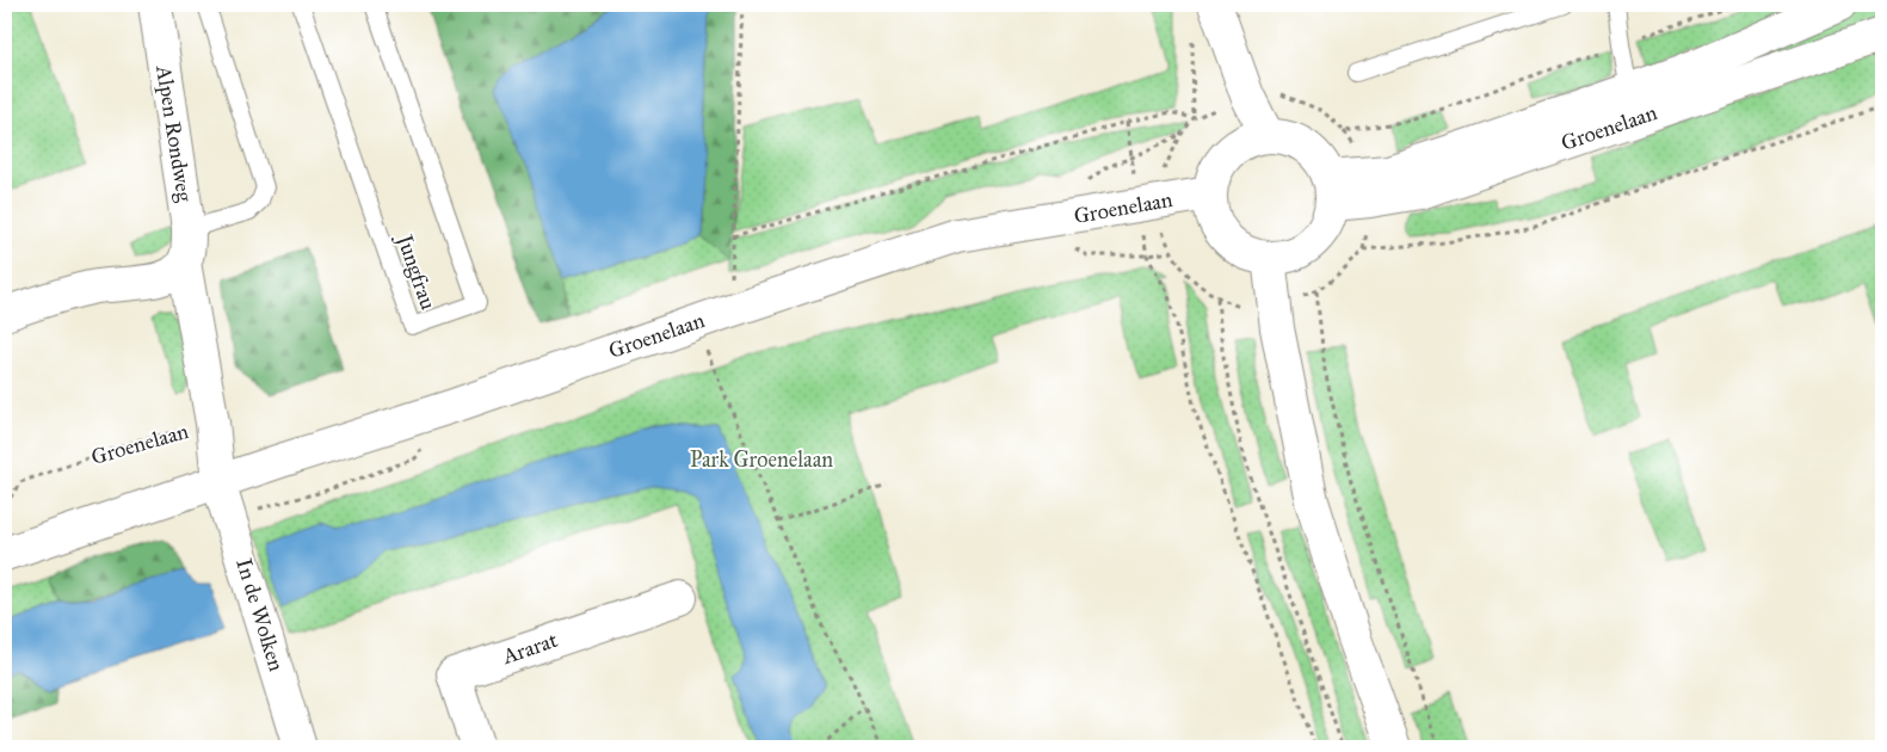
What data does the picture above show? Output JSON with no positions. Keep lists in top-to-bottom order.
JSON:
{
  "streets": {
    "street": [
      "Groenelaan",
      "Alpen Rondweg",
      "In de Wolken",
      "Ararat"
    ],
    "lane": ["Jungfrau"]
  },
  "crossings": [
    ["Groenelaan", "Alpen Rondweg"],
    ["Groenelaan", "In de Wolken"],
    ["Alpen Rondweg", "In de Wolken"]
  ],
  "parks": ["Park Groenelaan"]
}
